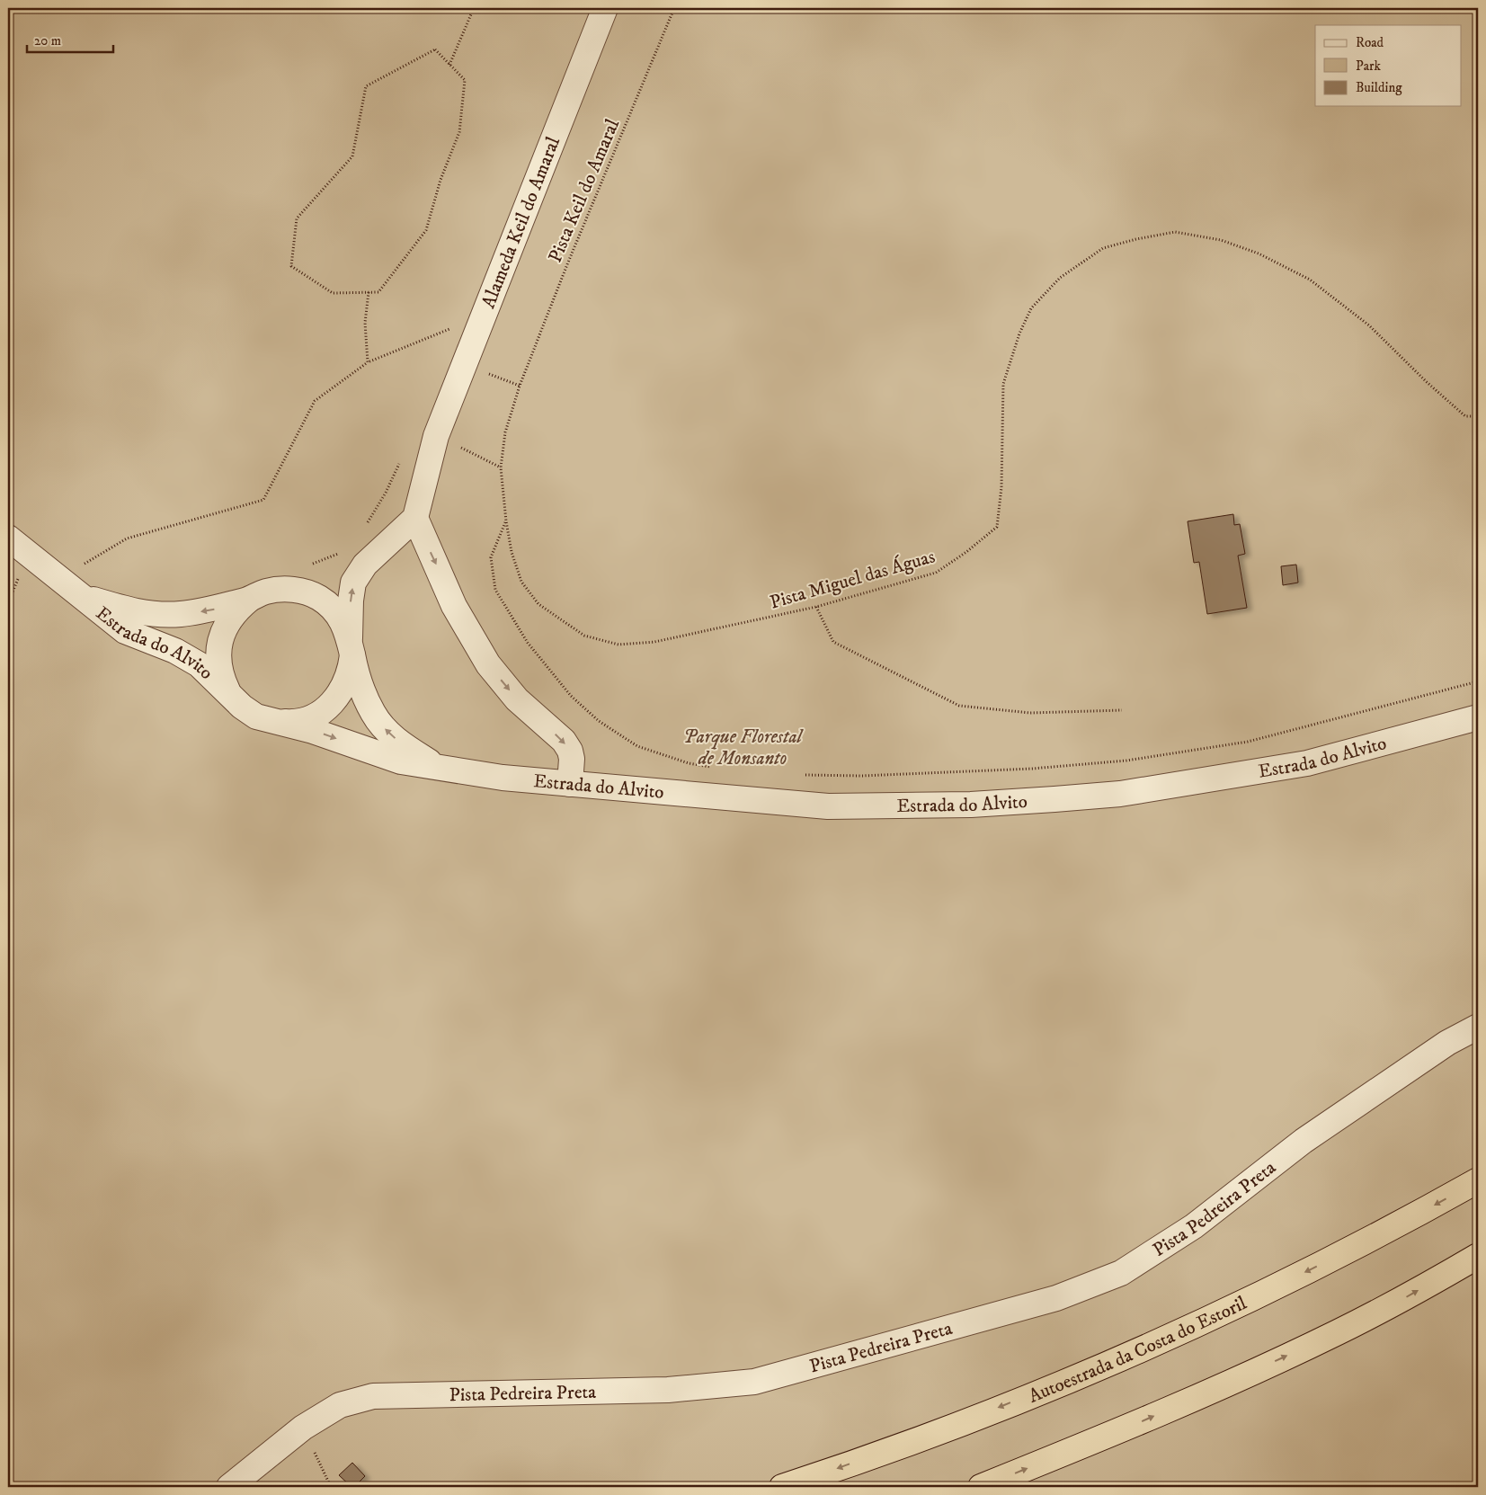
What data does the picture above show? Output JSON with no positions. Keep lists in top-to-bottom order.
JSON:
{
  "streets": {
    "highway": ["Autoestrada da Costa do Estoril"],
    "street": ["Alameda Keil do Amaral", "Estrada do Alvito", "Pista Pedreira Preta"],
    "path": ["Pista Keil do Amaral", "Pista Miguel das Águas"]
  },
  "crossings": [
    ["Pista Keil do Amaral", "Pista Miguel das Águas"]
  ],
  "parks": ["Parque Florestal de Monsanto"],
  "legend": ["Road", "Park", "Building"],
  "scale_bar": "20 m"
}
